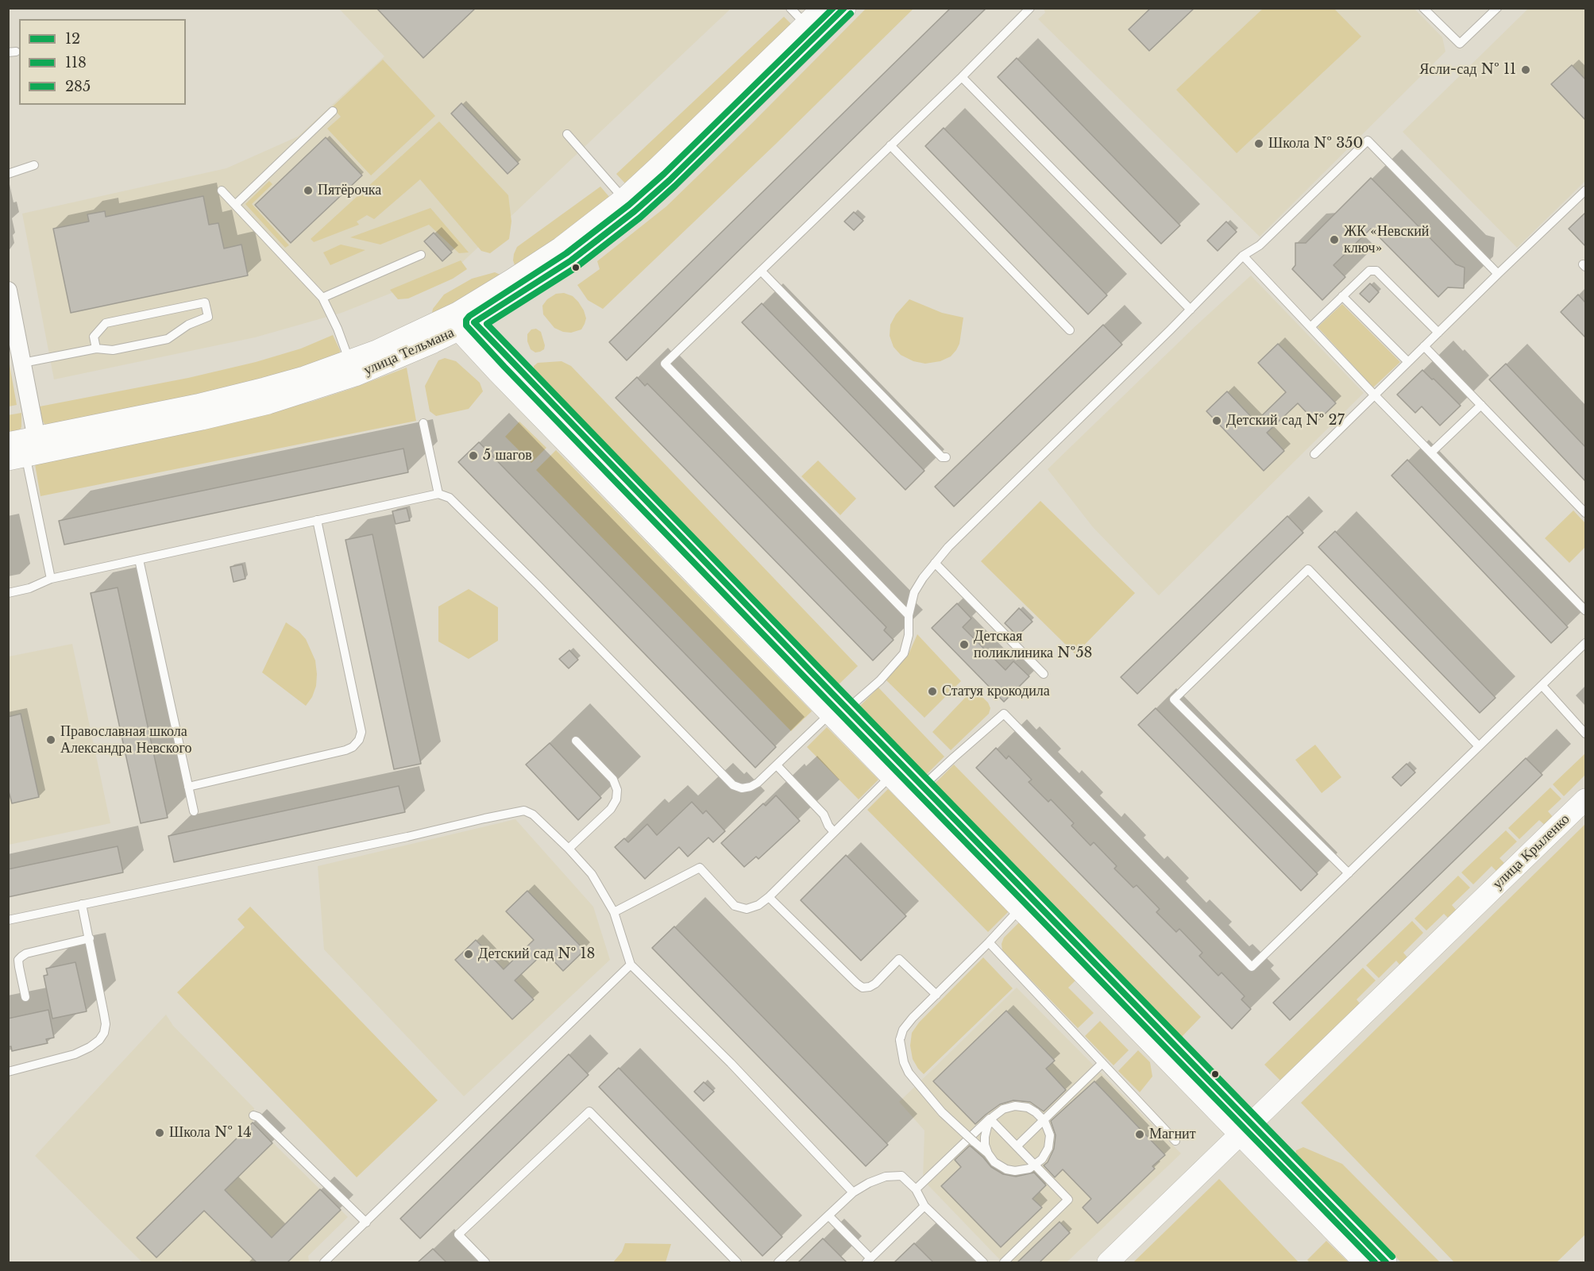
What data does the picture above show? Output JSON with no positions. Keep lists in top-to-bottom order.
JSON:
{
  "streets": {
    "street": ["улица Тельмана", "улица Крыленко"]
  },
  "places": [
    "Ясли-сад № 11",
    "Школа № 350",
    "Пятёрочка",
    "ЖК «Невский ключ»",
    "Детский сад № 27",
    "5 шагов",
    "Детская поликлиника №58",
    "Статуя крокодила",
    "Православная школа Александра Невского",
    "Детский сад № 18",
    "Школа № 14",
    "Магнит"
  ],
  "lines": ["transit line 12", "transit line 118", "transit line 285"],
  "legend": ["12", "118", "285"]
}
